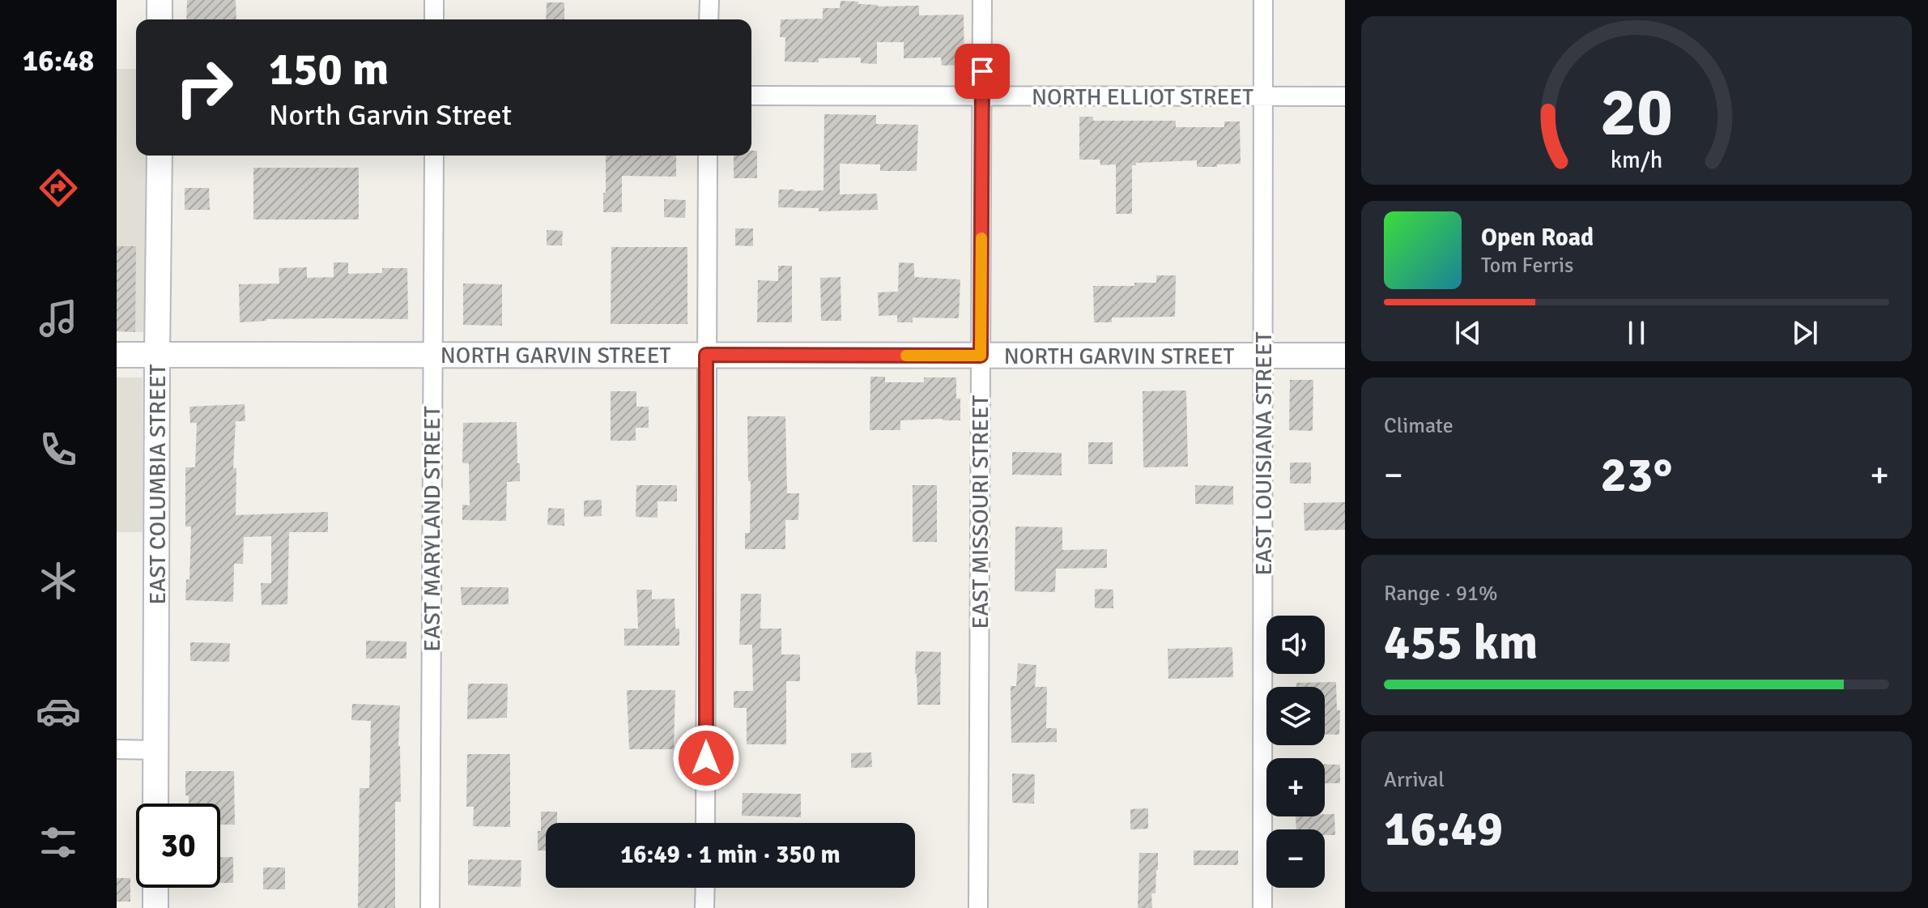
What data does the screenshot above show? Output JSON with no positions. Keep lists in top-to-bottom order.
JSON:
{
  "streets": {
    "main road": ["NORTH GARVIN STREET", "EAST COLUMBIA STREET"],
    "street": [
      "NORTH ELLIOT STREET",
      "EAST LOUISIANA STREET",
      "EAST MISSOURI STREET",
      "EAST MARYLAND STREET"
    ]
  },
  "crossings": [
    ["NORTH ELLIOT STREET", "EAST LOUISIANA STREET"],
    ["NORTH ELLIOT STREET", "EAST MISSOURI STREET"],
    ["NORTH GARVIN STREET", "EAST LOUISIANA STREET"],
    ["NORTH GARVIN STREET", "EAST COLUMBIA STREET"],
    ["NORTH GARVIN STREET", "EAST MISSOURI STREET"],
    ["NORTH GARVIN STREET", "EAST MARYLAND STREET"]
  ],
  "page": {
    "tabs": "16:48",
    "turn": ["150 m", "North Garvin Street"],
    "song": ["Open Road", "Tom Ferris"],
    "tile": [
      "Climate",
      ["Range · 91%", "455 km"],
      ["Arrival", "16:49"]
    ],
    "heat": ["−", "23°", "+"],
    "map_buttons": ["+", "−"],
    "limit": "30",
    "trip": "16:49 · 1 min · 350 m",
    "gauge": ["20", "km/h"]
  }
}
